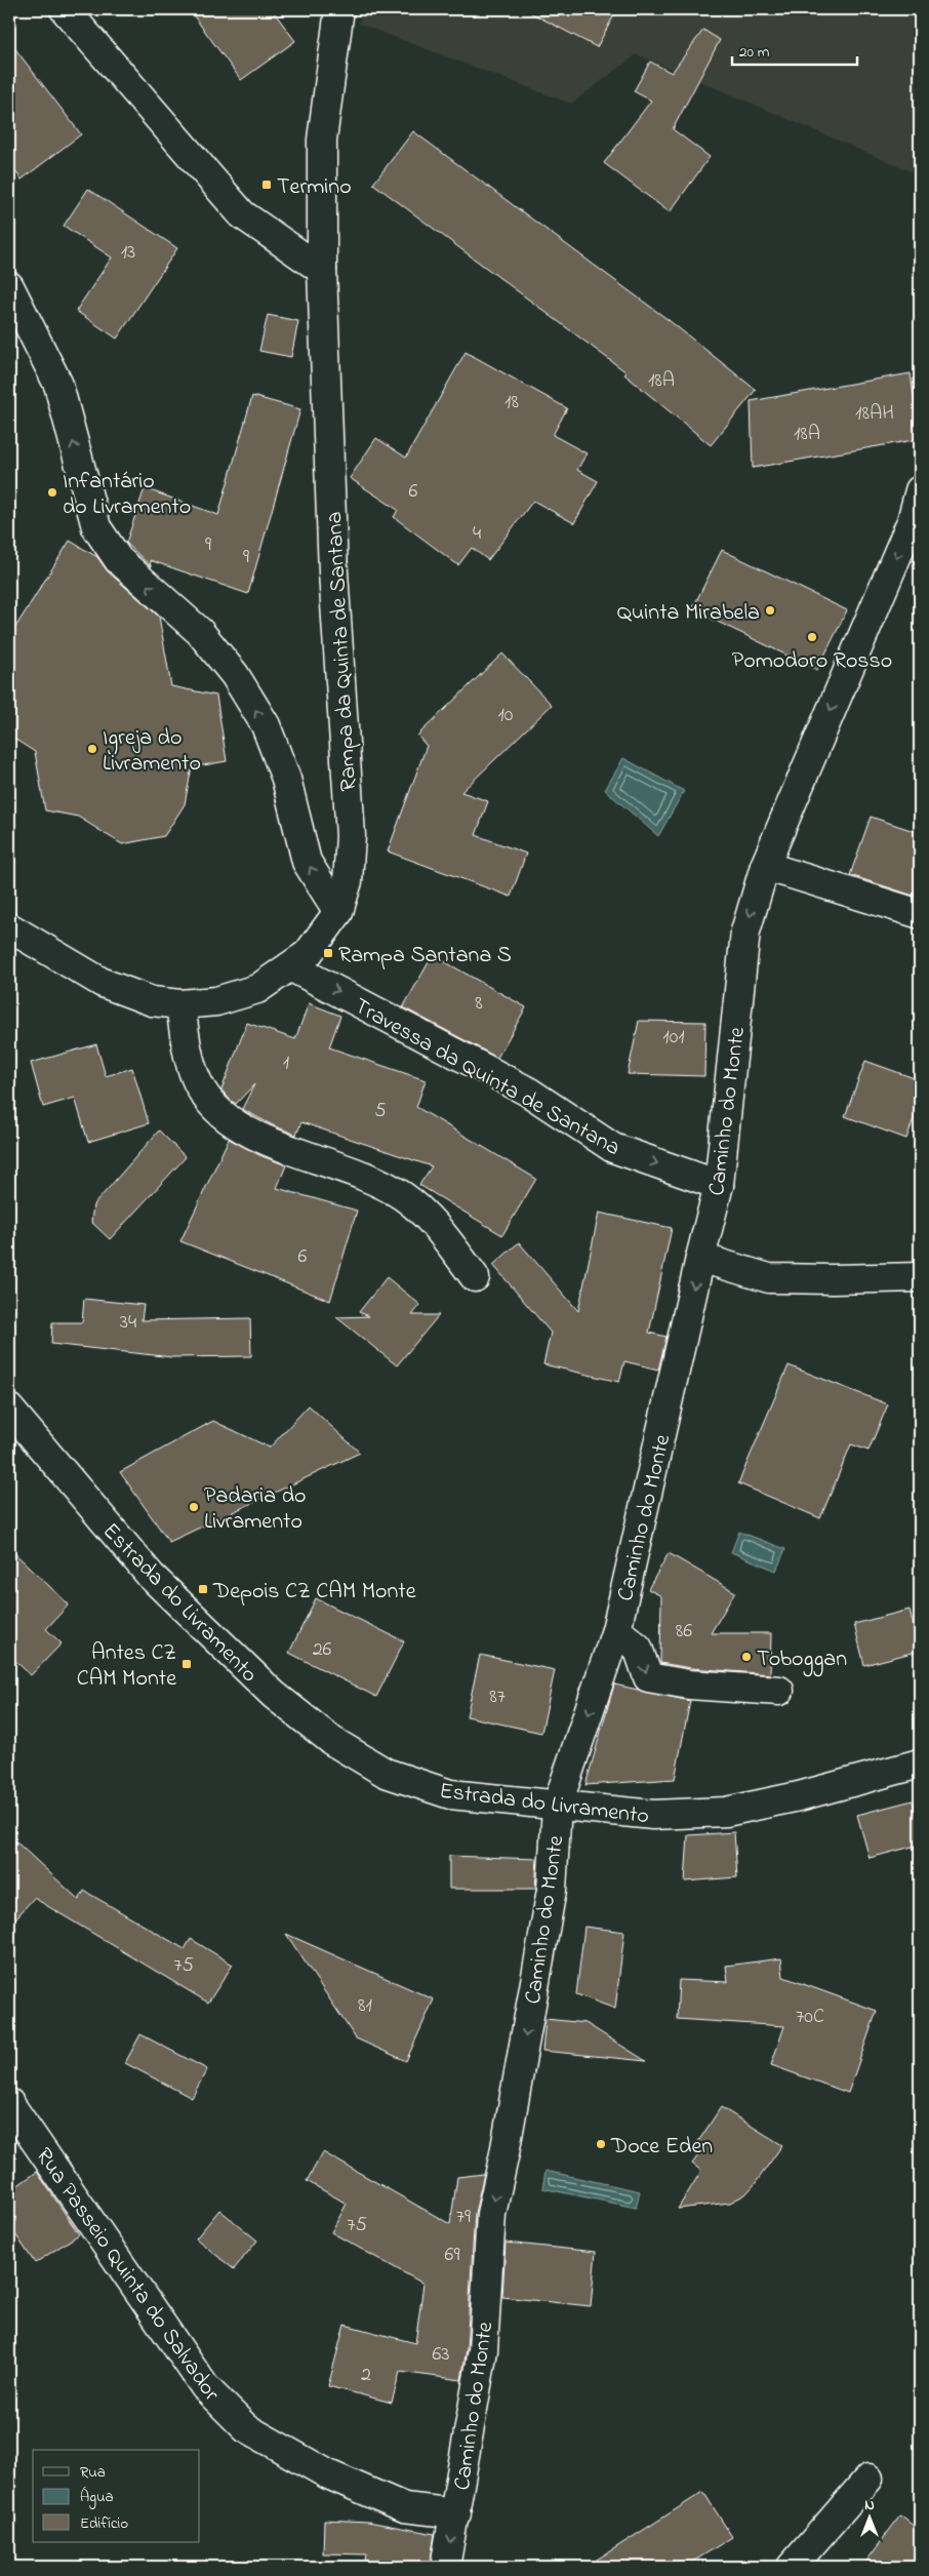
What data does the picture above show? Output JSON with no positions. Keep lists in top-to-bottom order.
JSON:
{
  "streets": {
    "street": [
      "Rampa da Quinta de Santana",
      "Travessa da Quinta de Santana",
      "Caminho do Monte",
      "Estrada do Livramento",
      "Rua Passeio Quinta do Salvador"
    ]
  },
  "crossings": [
    ["Rampa da Quinta de Santana", "Travessa da Quinta de Santana"],
    ["Travessa da Quinta de Santana", "Caminho do Monte"],
    ["Caminho do Monte", "Estrada do Livramento"],
    ["Caminho do Monte", "Rua Passeio Quinta do Salvador"]
  ],
  "one_way": ["Travessa da Quinta de Santana", "Caminho do Monte"],
  "places": {
    "transit": [
      "Termino",
      "Rampa Santana S",
      "Depois CZ CAM Monte",
      "Antes CZ CAM Monte"
    ],
    "other": [
      "Infantário do Livramento",
      "Quinta Mirabela",
      "Pomodoro Rosso",
      "Igreja do Livramento",
      "Padaria do Livramento",
      "Toboggan",
      "Doce Eden"
    ]
  },
  "house_numbers": [
    "13",
    "18A",
    "18",
    "18AH",
    "18A",
    "6",
    "4",
    "9",
    "9",
    "10",
    "8",
    "101",
    "1",
    "5",
    "6",
    "34",
    "86",
    "26",
    "87",
    "75",
    "81",
    "70C",
    "79",
    "75",
    "69",
    "63",
    "2"
  ],
  "legend": ["Rua", "Água", "Edifício"],
  "scale_bar": "20 m",
  "north": "top"
}
